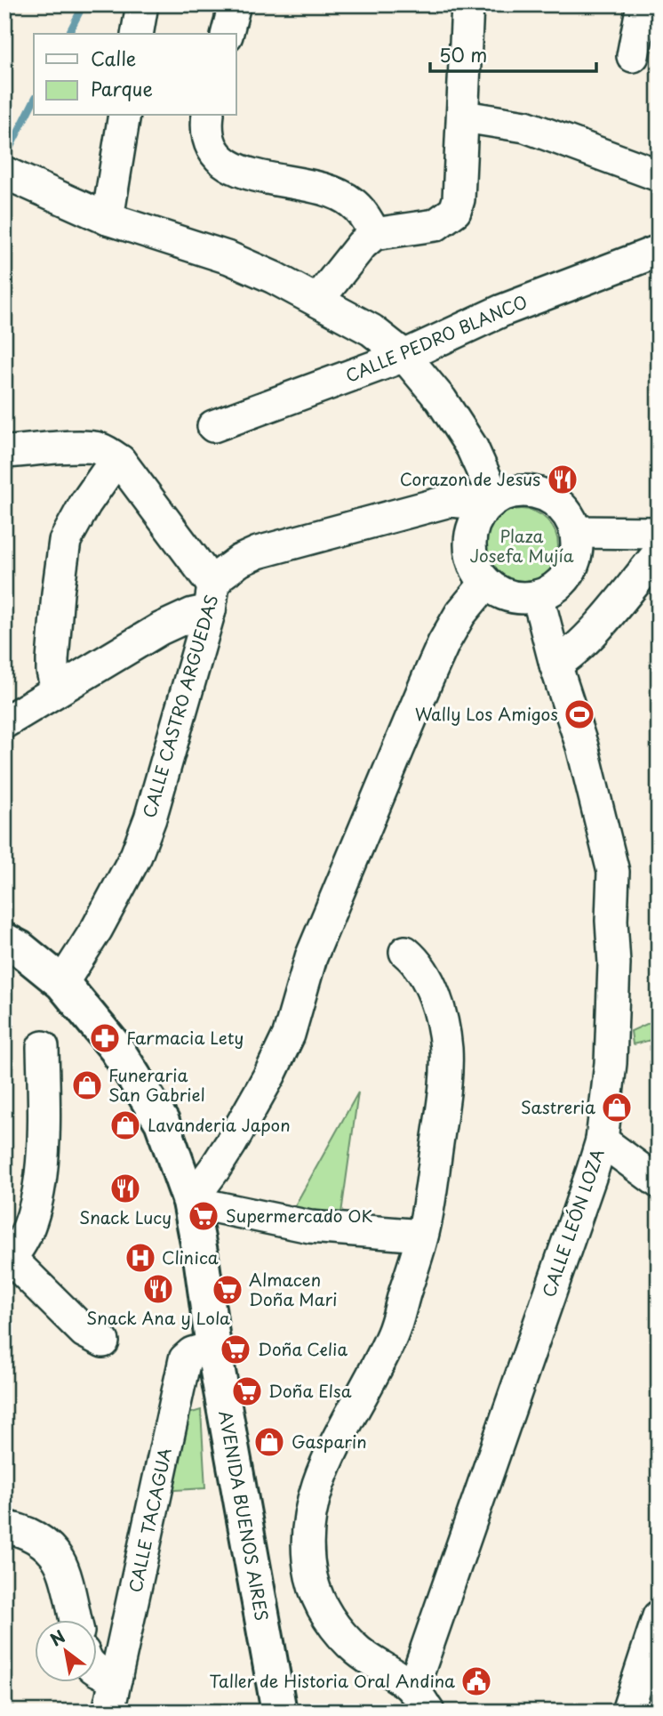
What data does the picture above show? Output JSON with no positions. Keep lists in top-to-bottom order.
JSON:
{
  "streets": {
    "main road": ["AVENIDA BUENOS AIRES"],
    "street": [
      "CALLE PEDRO BLANCO",
      "CALLE CASTRO ARGUEDAS",
      "CALLE LEÓN LOZA",
      "CALLE TACAGUA"
    ]
  },
  "crossings": [
    ["CALLE CASTRO ARGUEDAS", "CALLE LEÓN LOZA"],
    ["CALLE CASTRO ARGUEDAS", "AVENIDA BUENOS AIRES"],
    ["AVENIDA BUENOS AIRES", "CALLE TACAGUA"]
  ],
  "parks": ["Plaza Josefa Mujía"],
  "places": {
    "restaurant": ["Corazon de Jesus", "Snack Lucy", "Snack Ana y Lola"],
    "sports": ["Wally Los Amigos"],
    "pharmacy": ["Farmacia Lety"],
    "shop": [
      "Funeraria San Gabriel",
      "Sastreria",
      "Lavanderia Japon",
      "Gasparin"
    ],
    "supermarket": [
      "Supermercado OK",
      "Almacen Doña Mari",
      "Doña Celia",
      "Doña Elsa"
    ],
    "hospital": ["Clinica"],
    "public building": ["Taller de Historia Oral Andina"]
  },
  "legend": ["Calle", "Parque"],
  "scale_bar": "50 m",
  "north": "top left"
}
